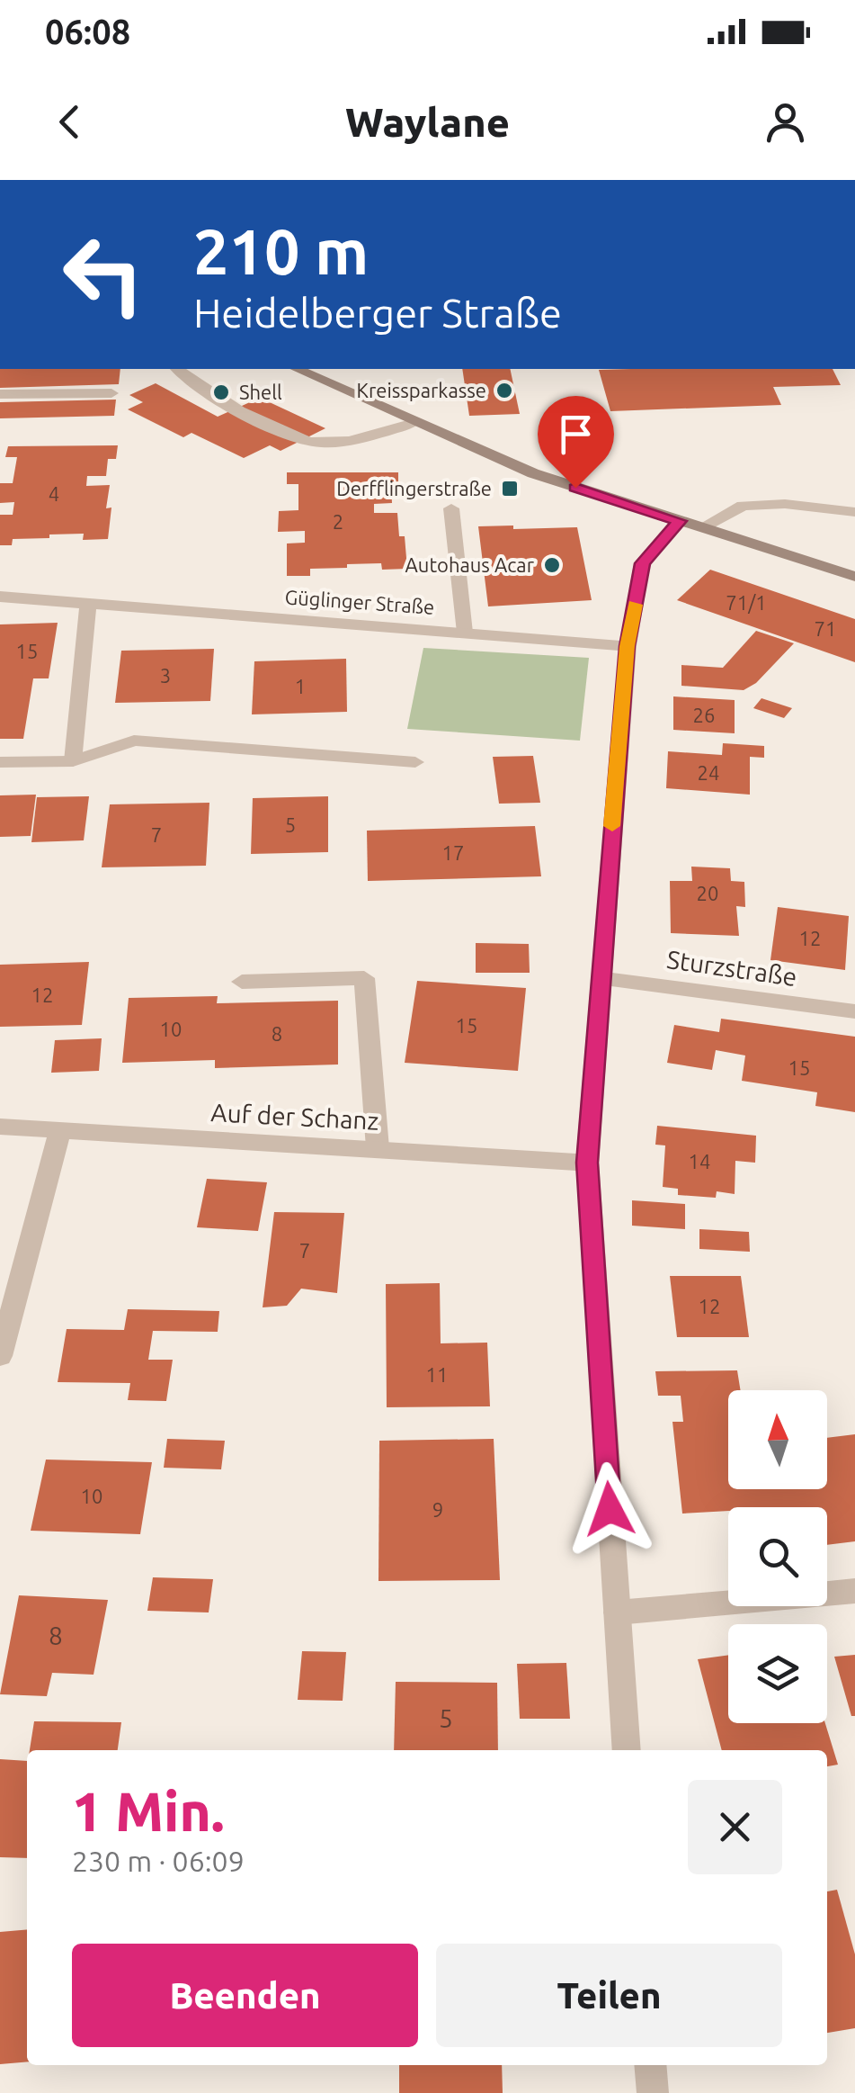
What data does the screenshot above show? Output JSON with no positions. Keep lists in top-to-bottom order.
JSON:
{
  "streets": {
    "street": ["Güglinger Straße", "Sturzstraße", "Auf der Schanz"]
  },
  "places": {
    "other": ["Kreissparkasse", "Shell", "Autohaus Acar"],
    "transit": ["Derfflingerstraße"]
  },
  "house_numbers": [
    "4",
    "2",
    "71/1",
    "71",
    "15",
    "3",
    "1",
    "26",
    "24",
    "5",
    "7",
    "17",
    "20",
    "12",
    "12",
    "15",
    "10",
    "8",
    "15",
    "14",
    "7",
    "12",
    "11",
    "10",
    "9",
    "8",
    "5"
  ],
  "north": "top",
  "page": {
    "status": "06:08",
    "header": "Waylane",
    "turn": ["210 m", "Heidelberger Straße"],
    "heading": ["1 Min.", "230 m · 06:09"],
    "buttons": ["Beenden", "Teilen"]
  }
}
